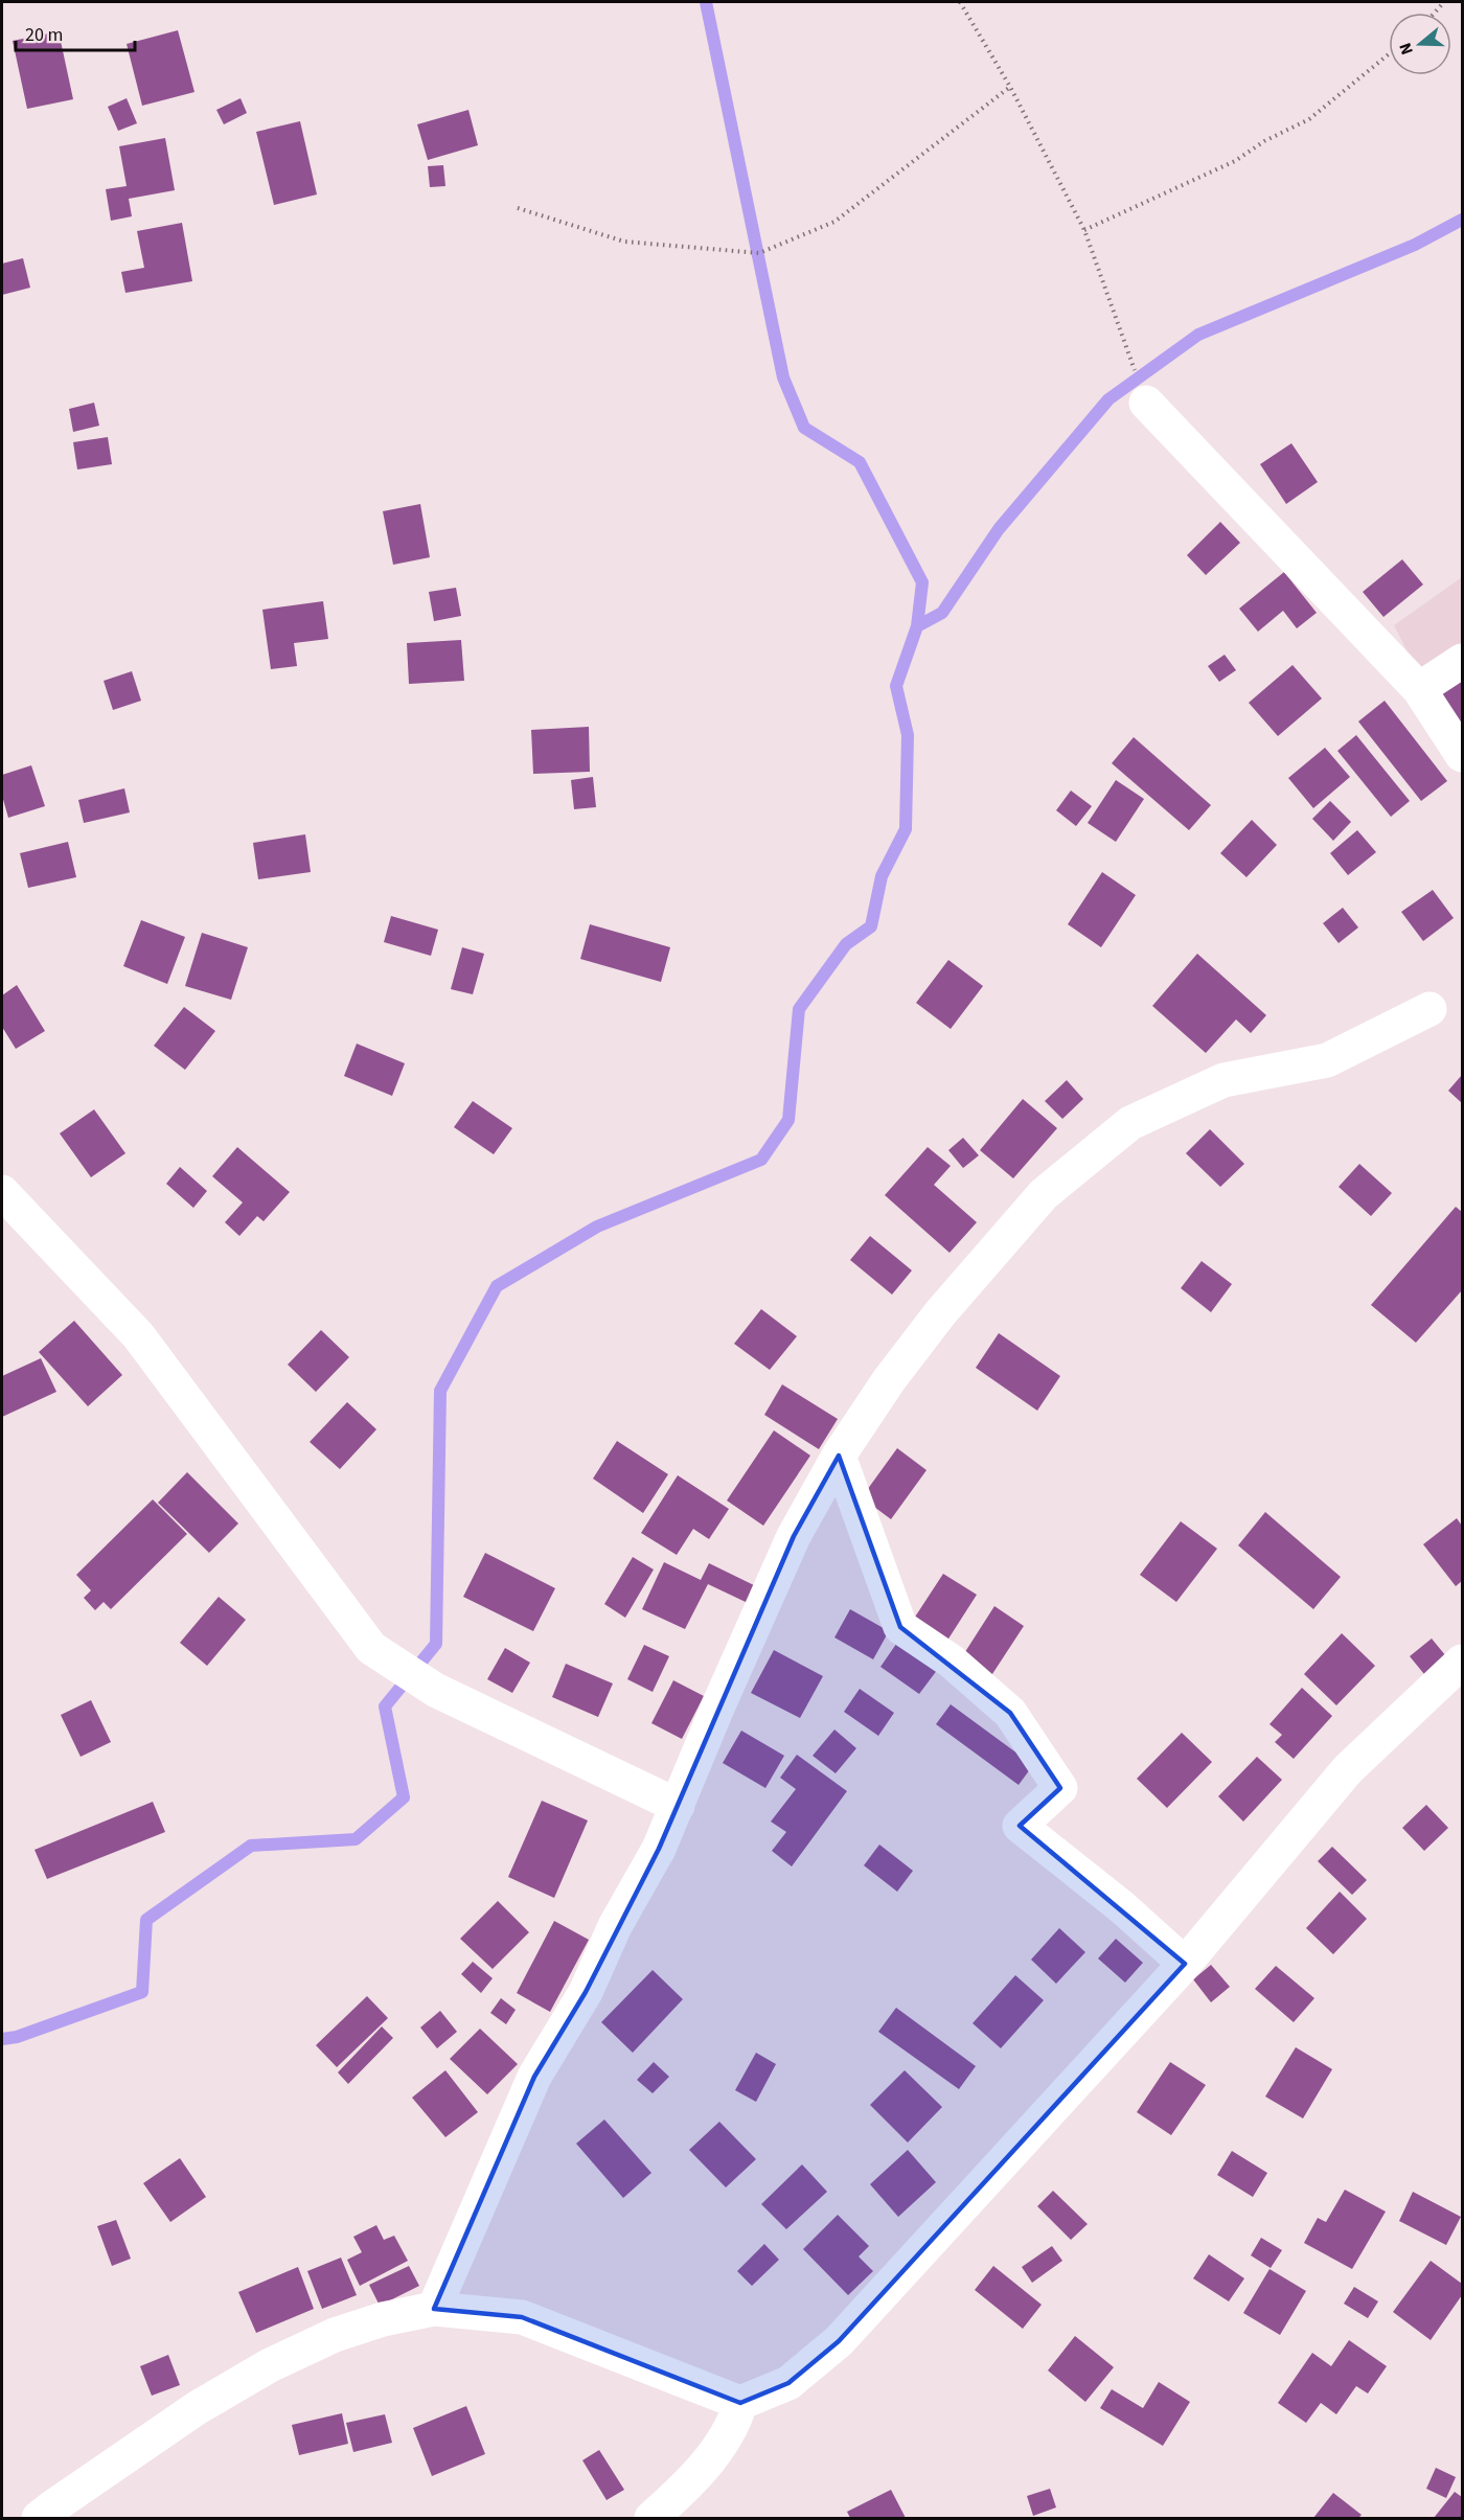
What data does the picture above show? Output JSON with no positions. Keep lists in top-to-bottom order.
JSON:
{
  "scale_bar": "20 m",
  "north": "left"
}
